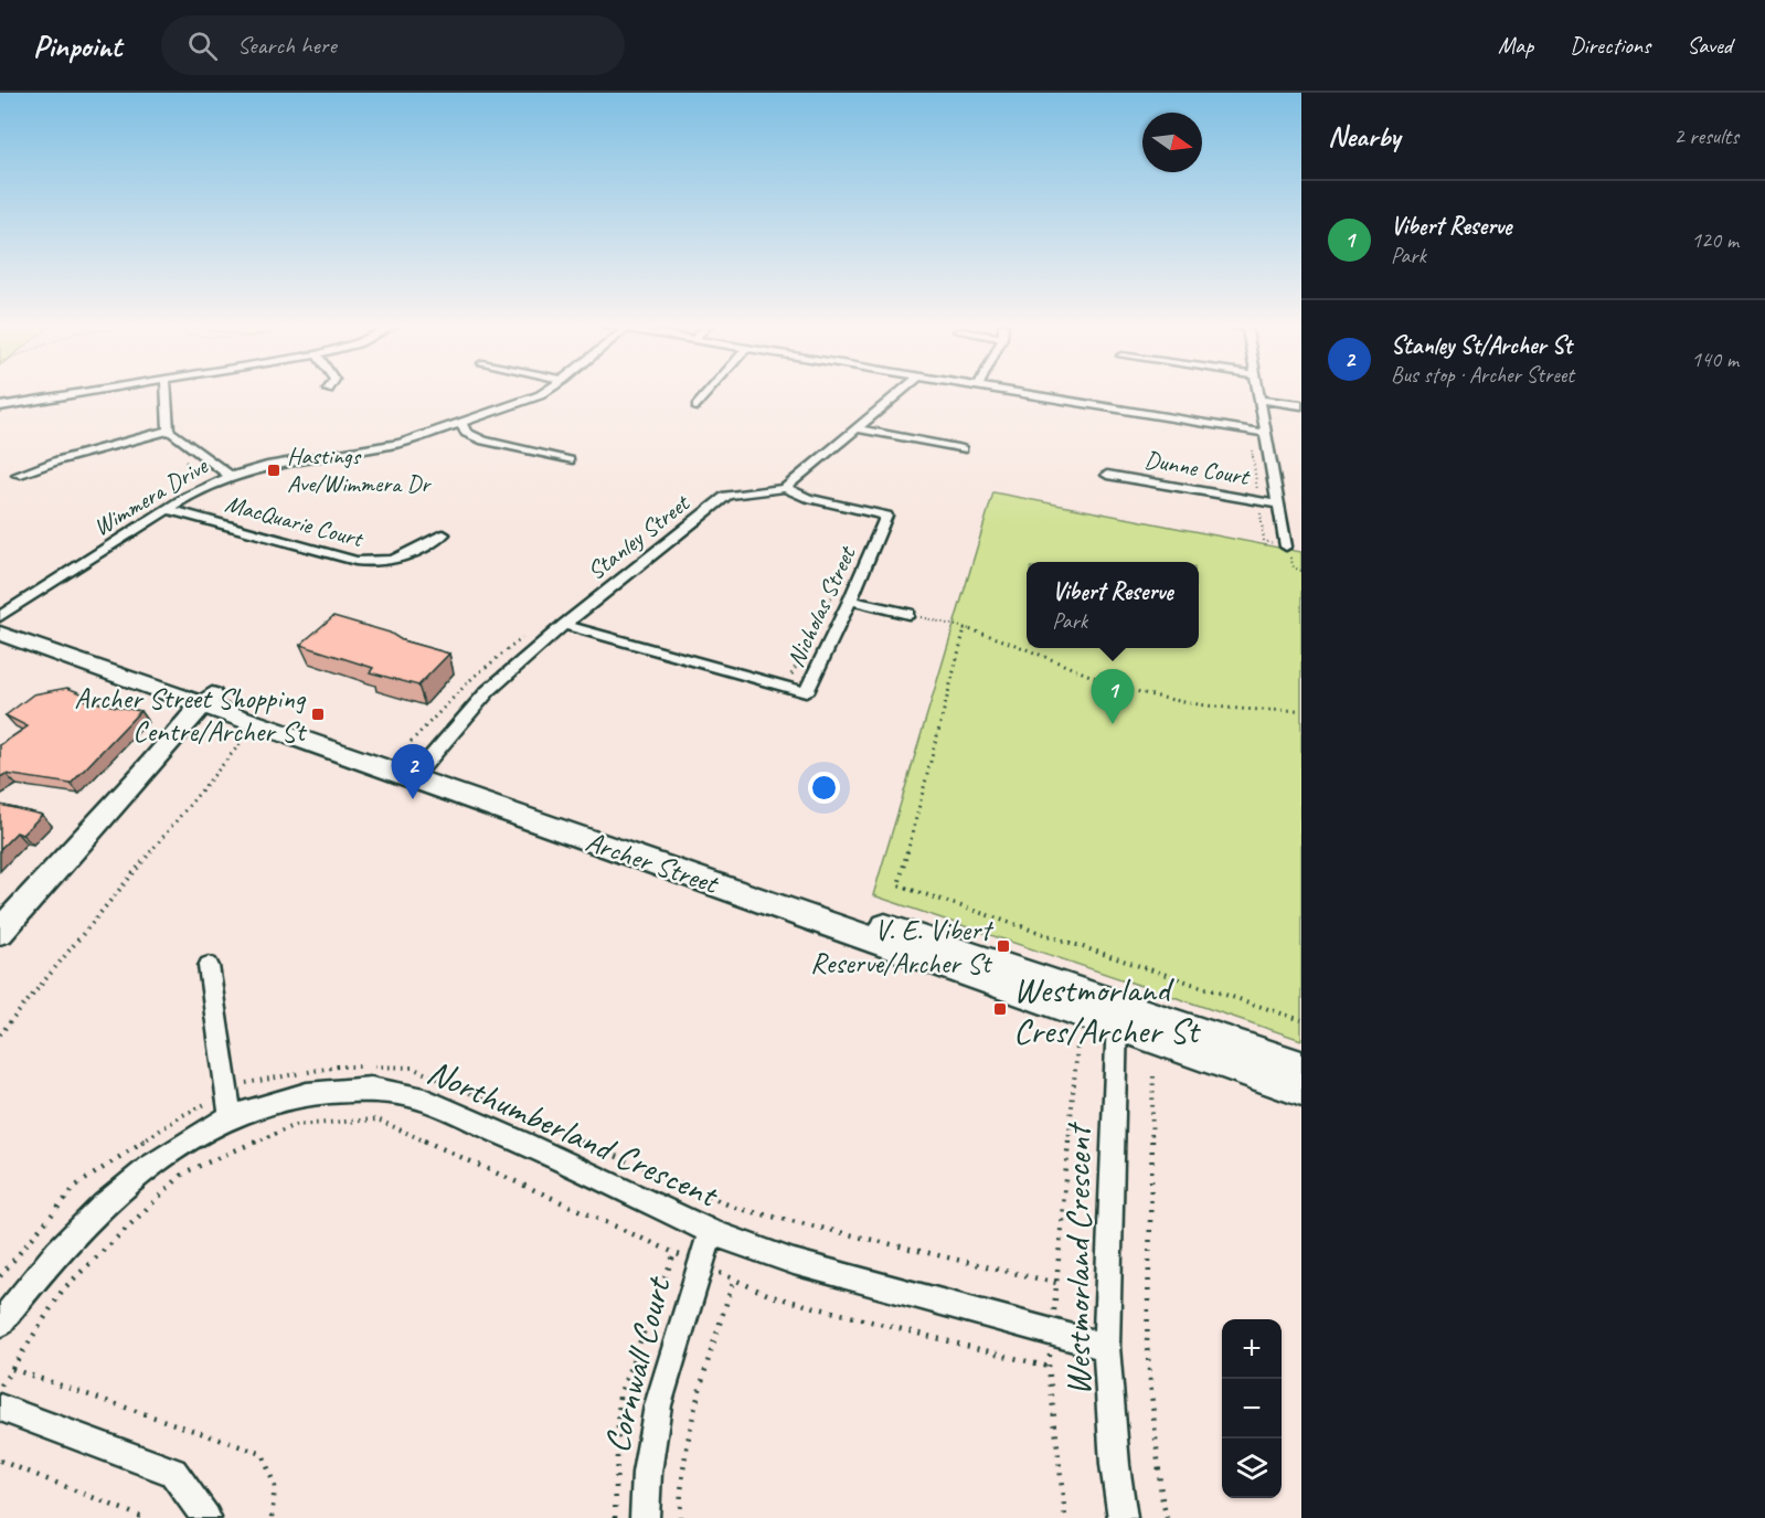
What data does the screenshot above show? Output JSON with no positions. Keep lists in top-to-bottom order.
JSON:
{
  "streets": {
    "main road": ["Archer Street"],
    "street": [
      "Dunne Court",
      "Wimmera Drive",
      "MacQuarie Court",
      "Stanley Street",
      "Nicholas Street",
      "Northumberland Crescent",
      "Westmorland Crescent",
      "Cornwall Court"
    ]
  },
  "crossings": [
    ["Wimmera Drive", "MacQuarie Court"],
    ["Wimmera Drive", "Archer Street"],
    ["Stanley Street", "Nicholas Street"],
    ["Stanley Street", "Archer Street"],
    ["Archer Street", "Westmorland Crescent"],
    ["Northumberland Crescent", "Westmorland Crescent"],
    ["Northumberland Crescent", "Cornwall Court"]
  ],
  "places": {
    "transit": [
      "Hastings Ave/Wimmera Dr",
      "Archer Street Shopping Centre/Archer St",
      "V. E. Vibert Reserve/Archer St",
      "Westmorland Cres/Archer St"
    ]
  },
  "north": "right",
  "page": {
    "header": "Pinpoint",
    "search": "Search here",
    "nav": ["Map", "Directions", "Saved"],
    "heading": ["Nearby", "2 results"],
    "list": [
      {
        "mark": "1",
        "name": "Vibert Reserve",
        "note": "Park",
        "value": "120 m"
      },
      {
        "mark": "2",
        "name": "Stanley St/Archer St",
        "note": "Bus stop · Archer Street",
        "value": "140 m"
      }
    ],
    "popup": ["Vibert Reserve", "Park"],
    "pins": ["1", "2"],
    "map_buttons": ["+", "−"]
  }
}
